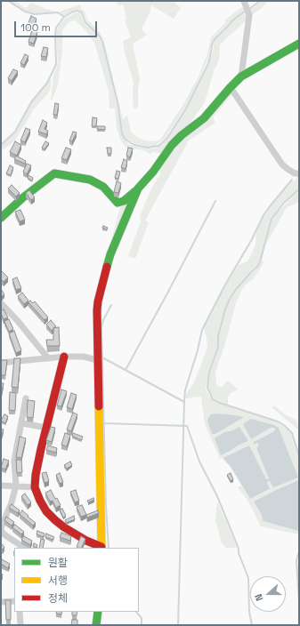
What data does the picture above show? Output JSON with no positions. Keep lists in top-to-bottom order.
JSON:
{
  "legend": ["원활", "서행", "정체"],
  "scale_bar": "100 m",
  "north": "left"
}
